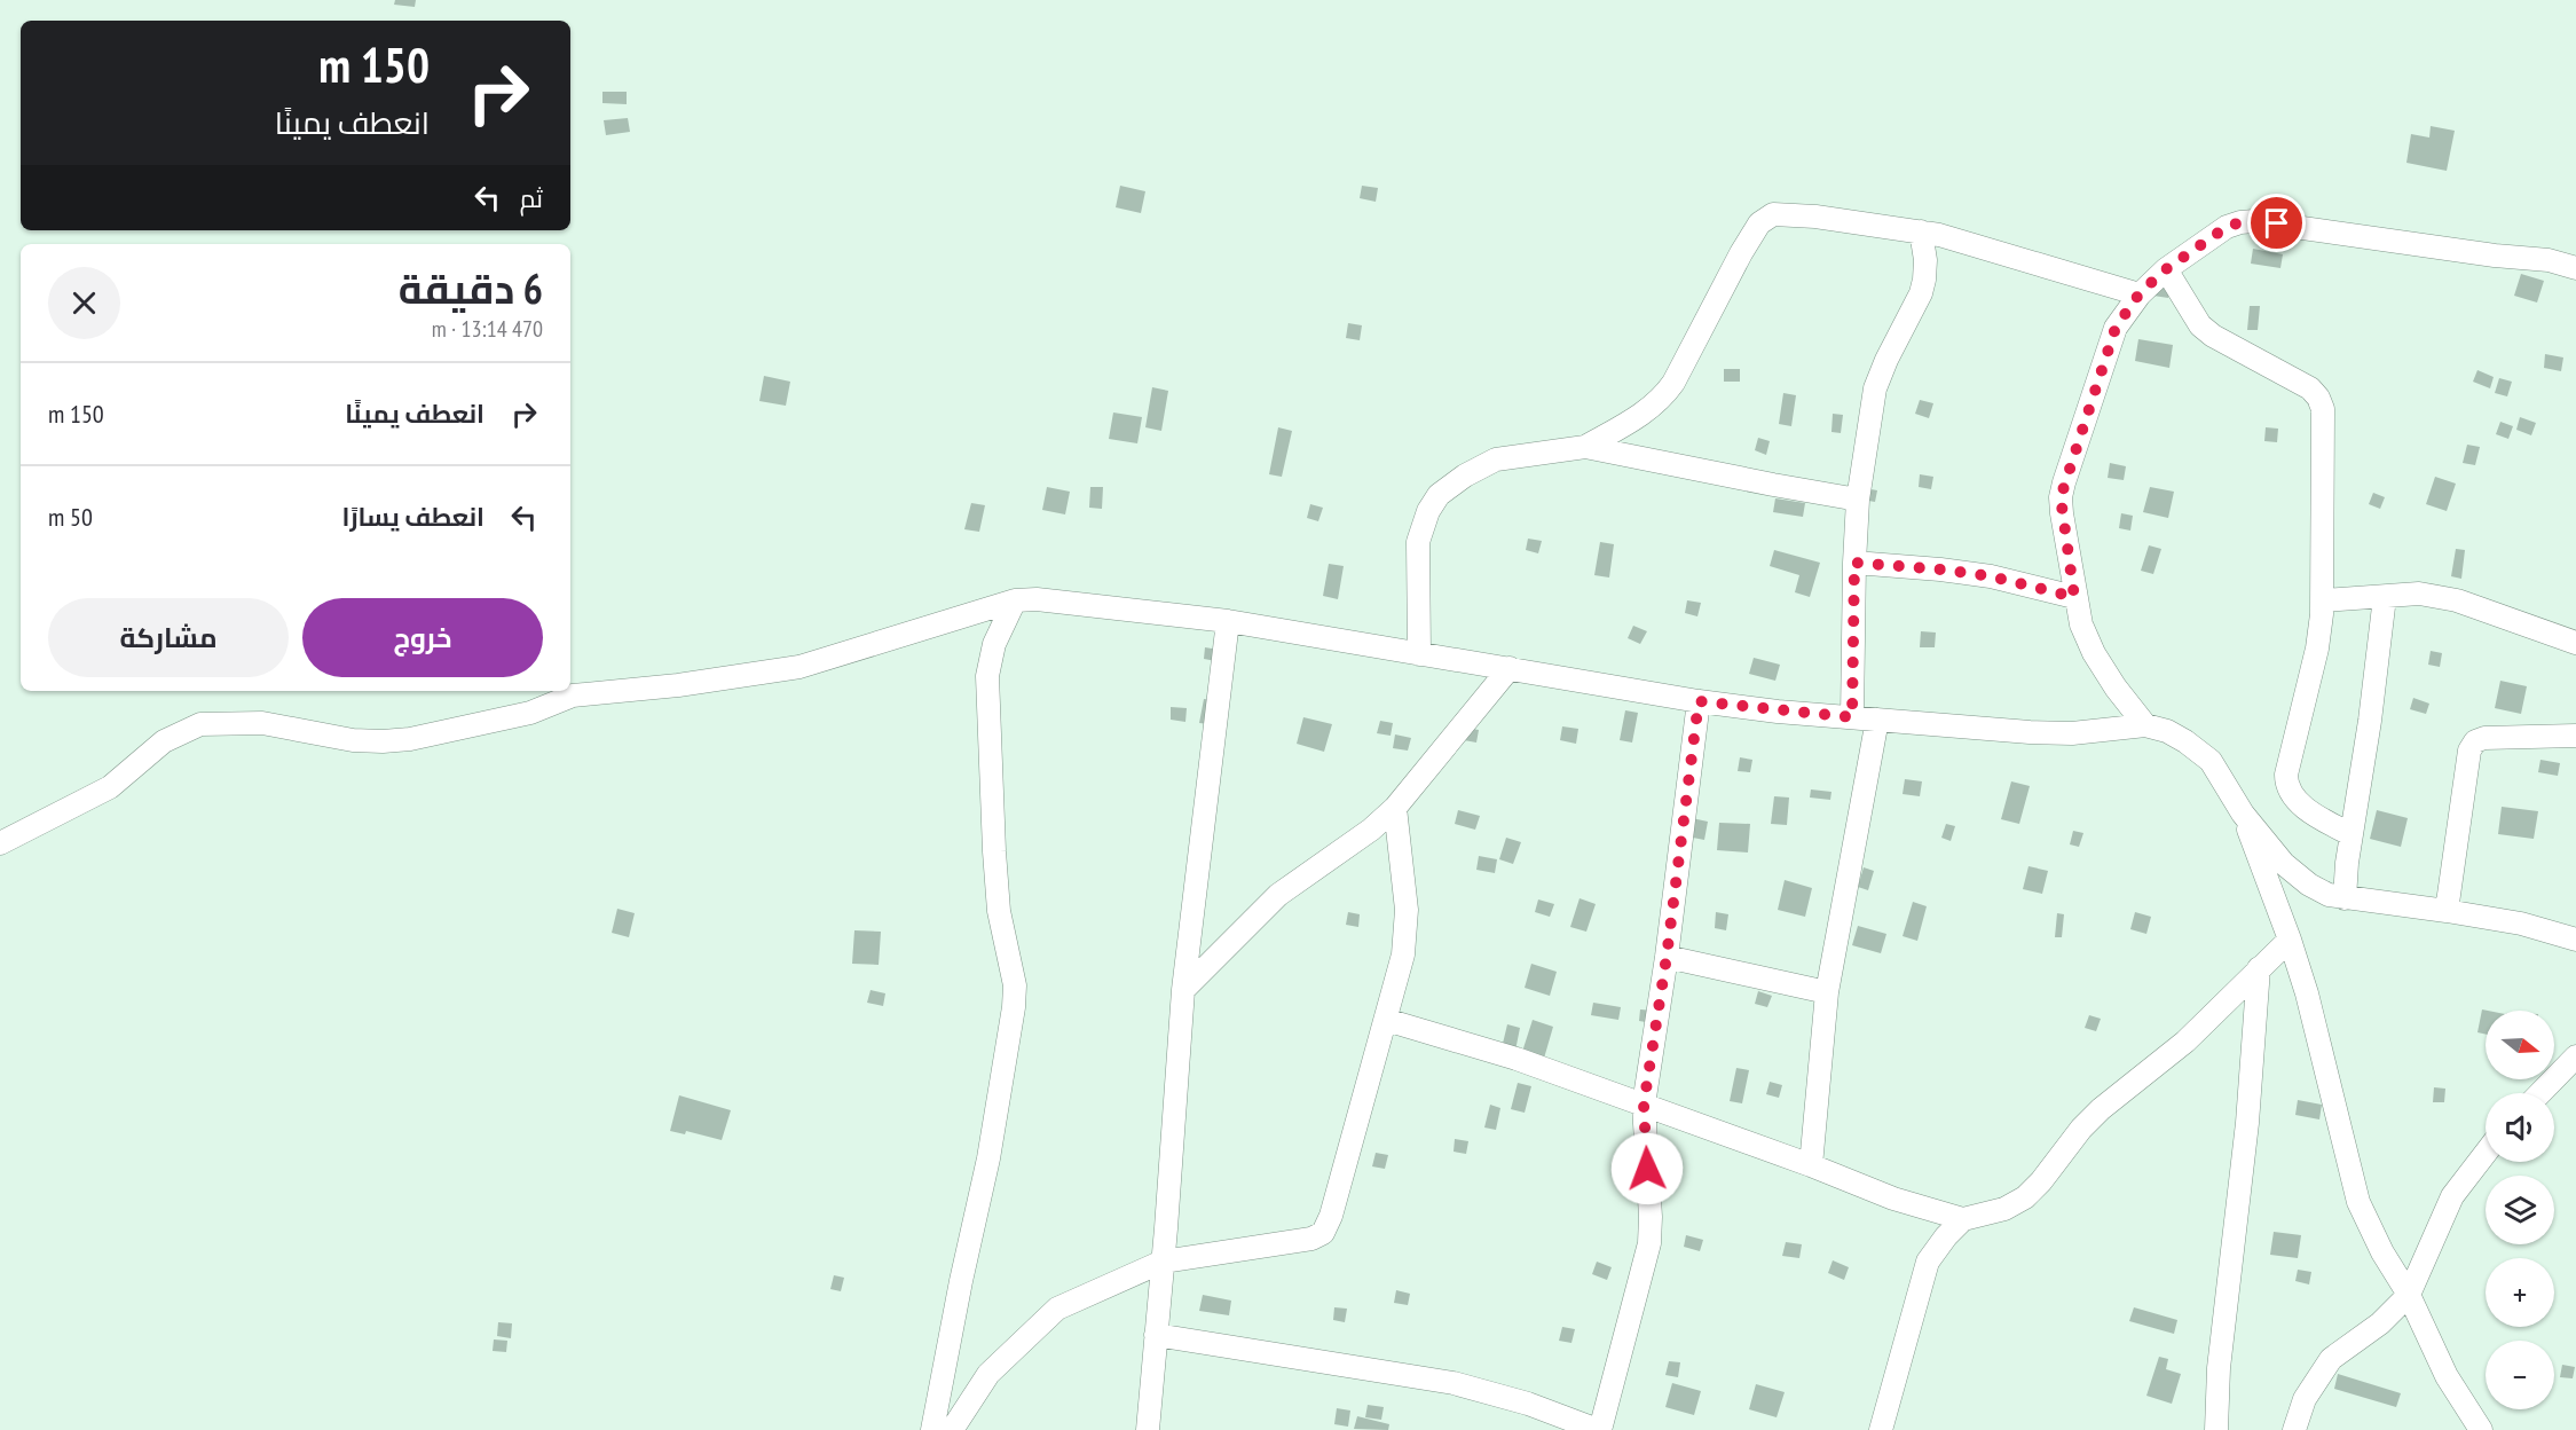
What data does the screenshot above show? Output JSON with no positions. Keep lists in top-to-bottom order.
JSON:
{
  "north": "right",
  "page": {
    "turn": ["150 m", "انعطف يمينًا"],
    "then": "ثم",
    "heading": ["6 دقيقة", "470 m · 13:14"],
    "list": [
      {
        "name": "انعطف يمينًا",
        "value": "150 m"
      },
      {
        "name": "انعطف يسارًا",
        "value": "50 m"
      }
    ],
    "buttons": ["خروج", "مشاركة"],
    "map_buttons": ["+", "−"]
  }
}
